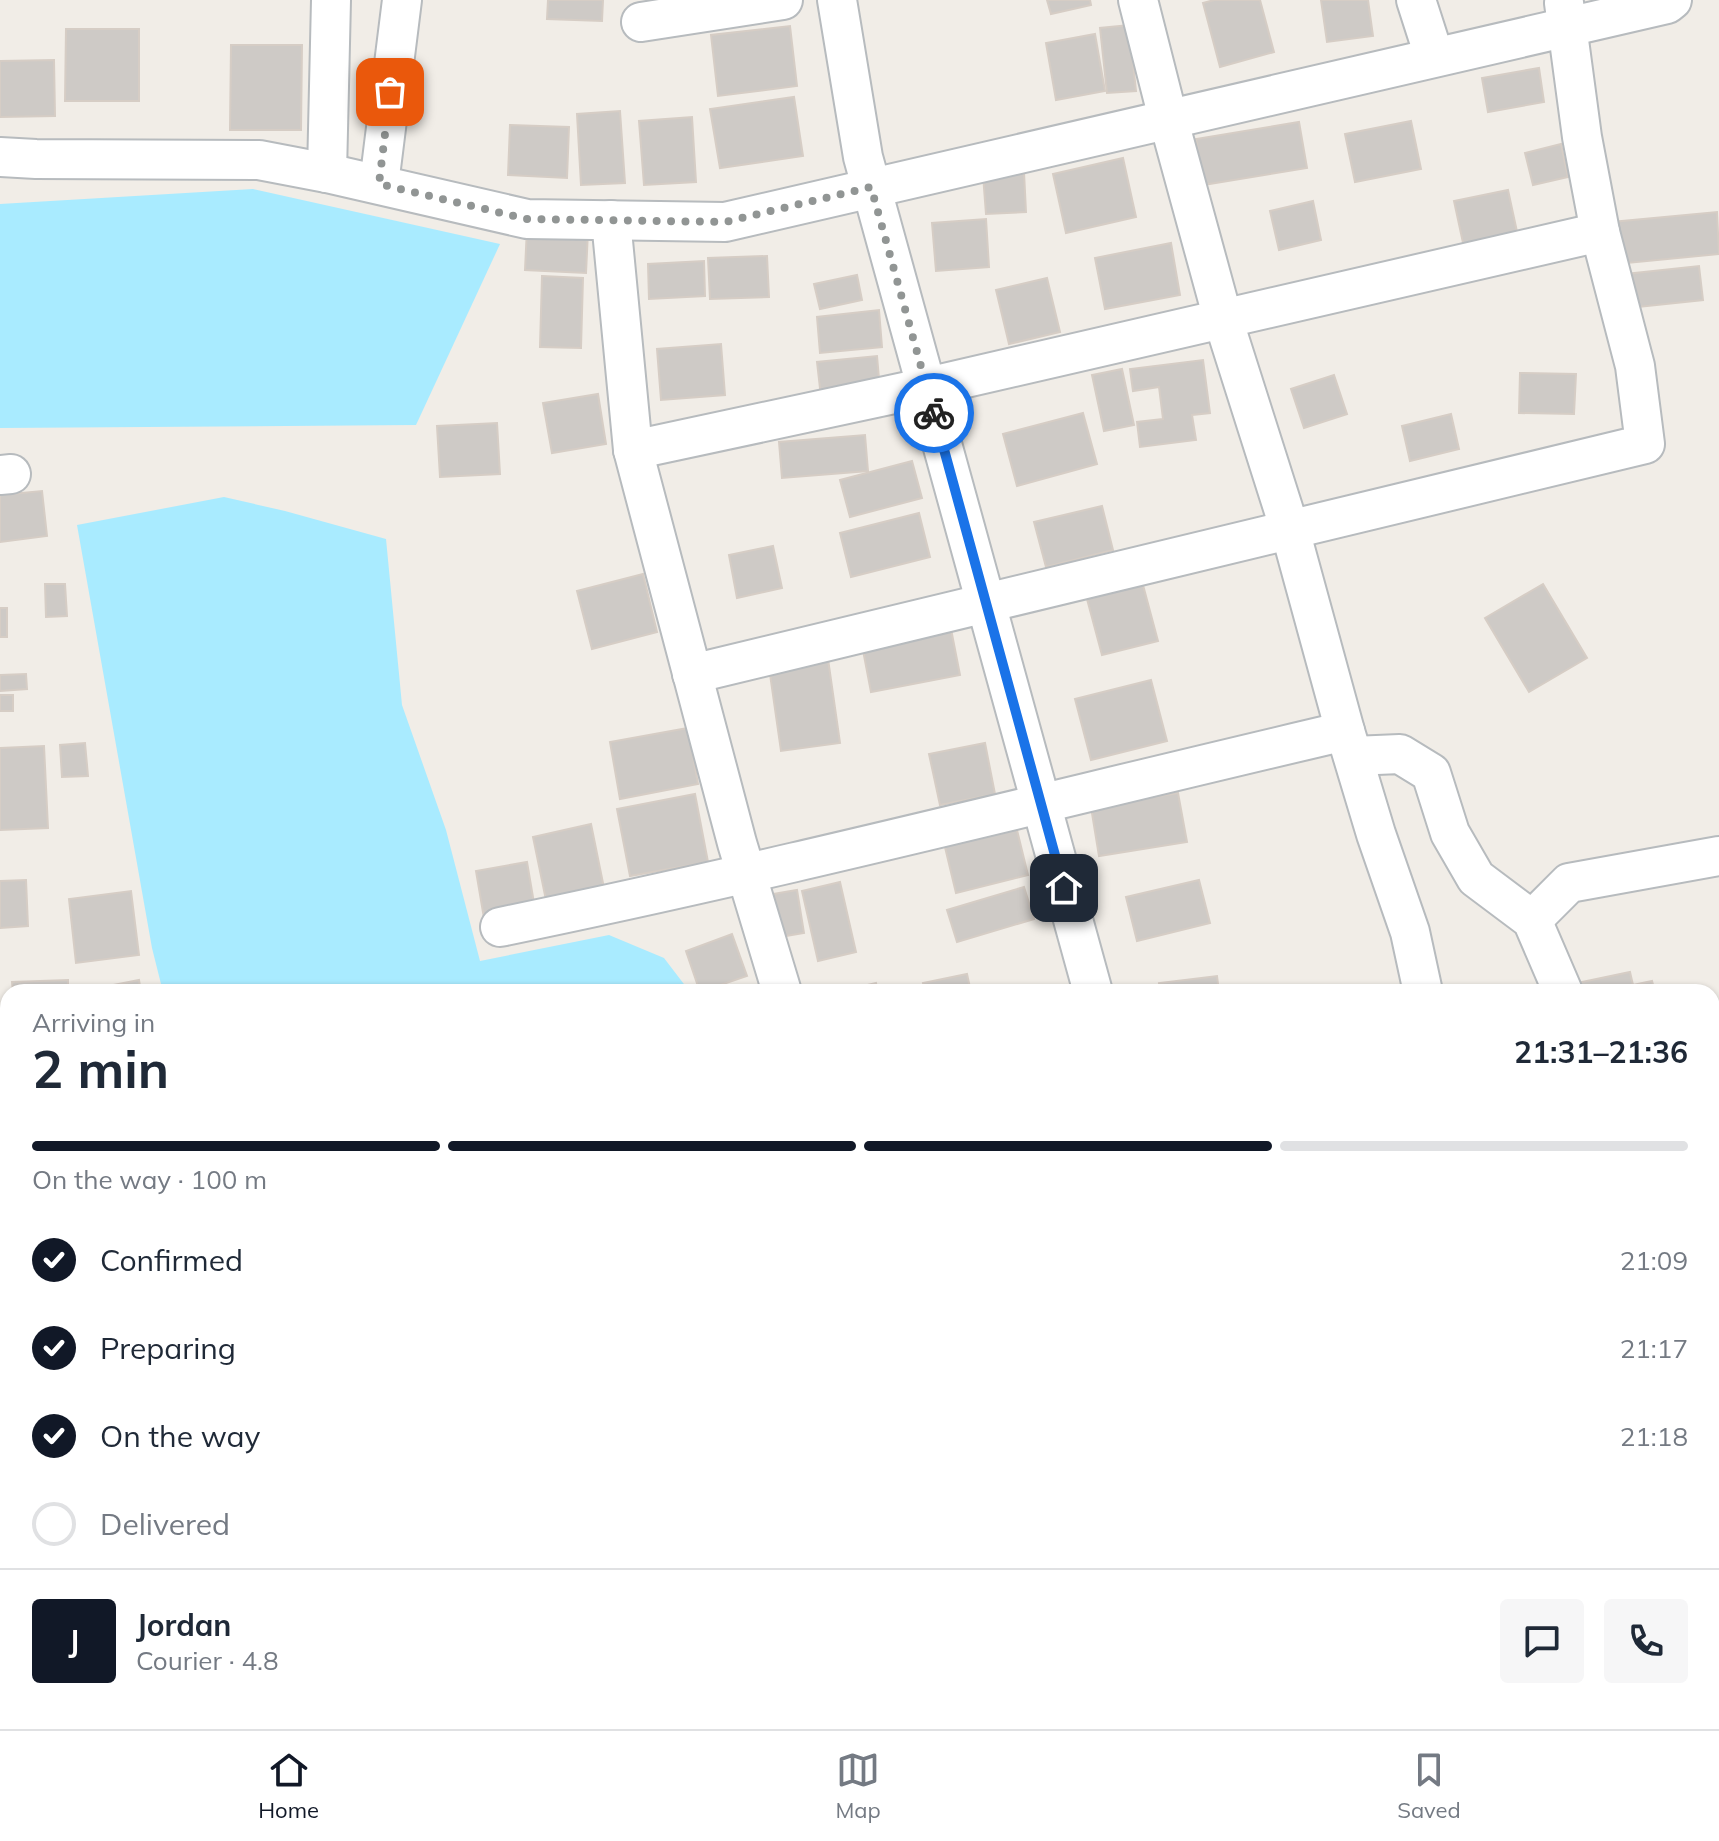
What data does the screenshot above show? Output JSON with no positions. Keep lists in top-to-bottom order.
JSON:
{
  "page": {
    "heading": ["2 min", "Arriving in", "21:31–21:36"],
    "panel": ["Jordan", "Courier · 4.8"],
    "bar": "On the way · 100 m",
    "list": [
      ["Confirmed", "21:09"],
      ["Preparing", "21:17"],
      ["On the way", "21:18"],
      "Delivered"
    ],
    "round": "J",
    "tabs": ["Home", "Map", "Saved"]
  }
}
